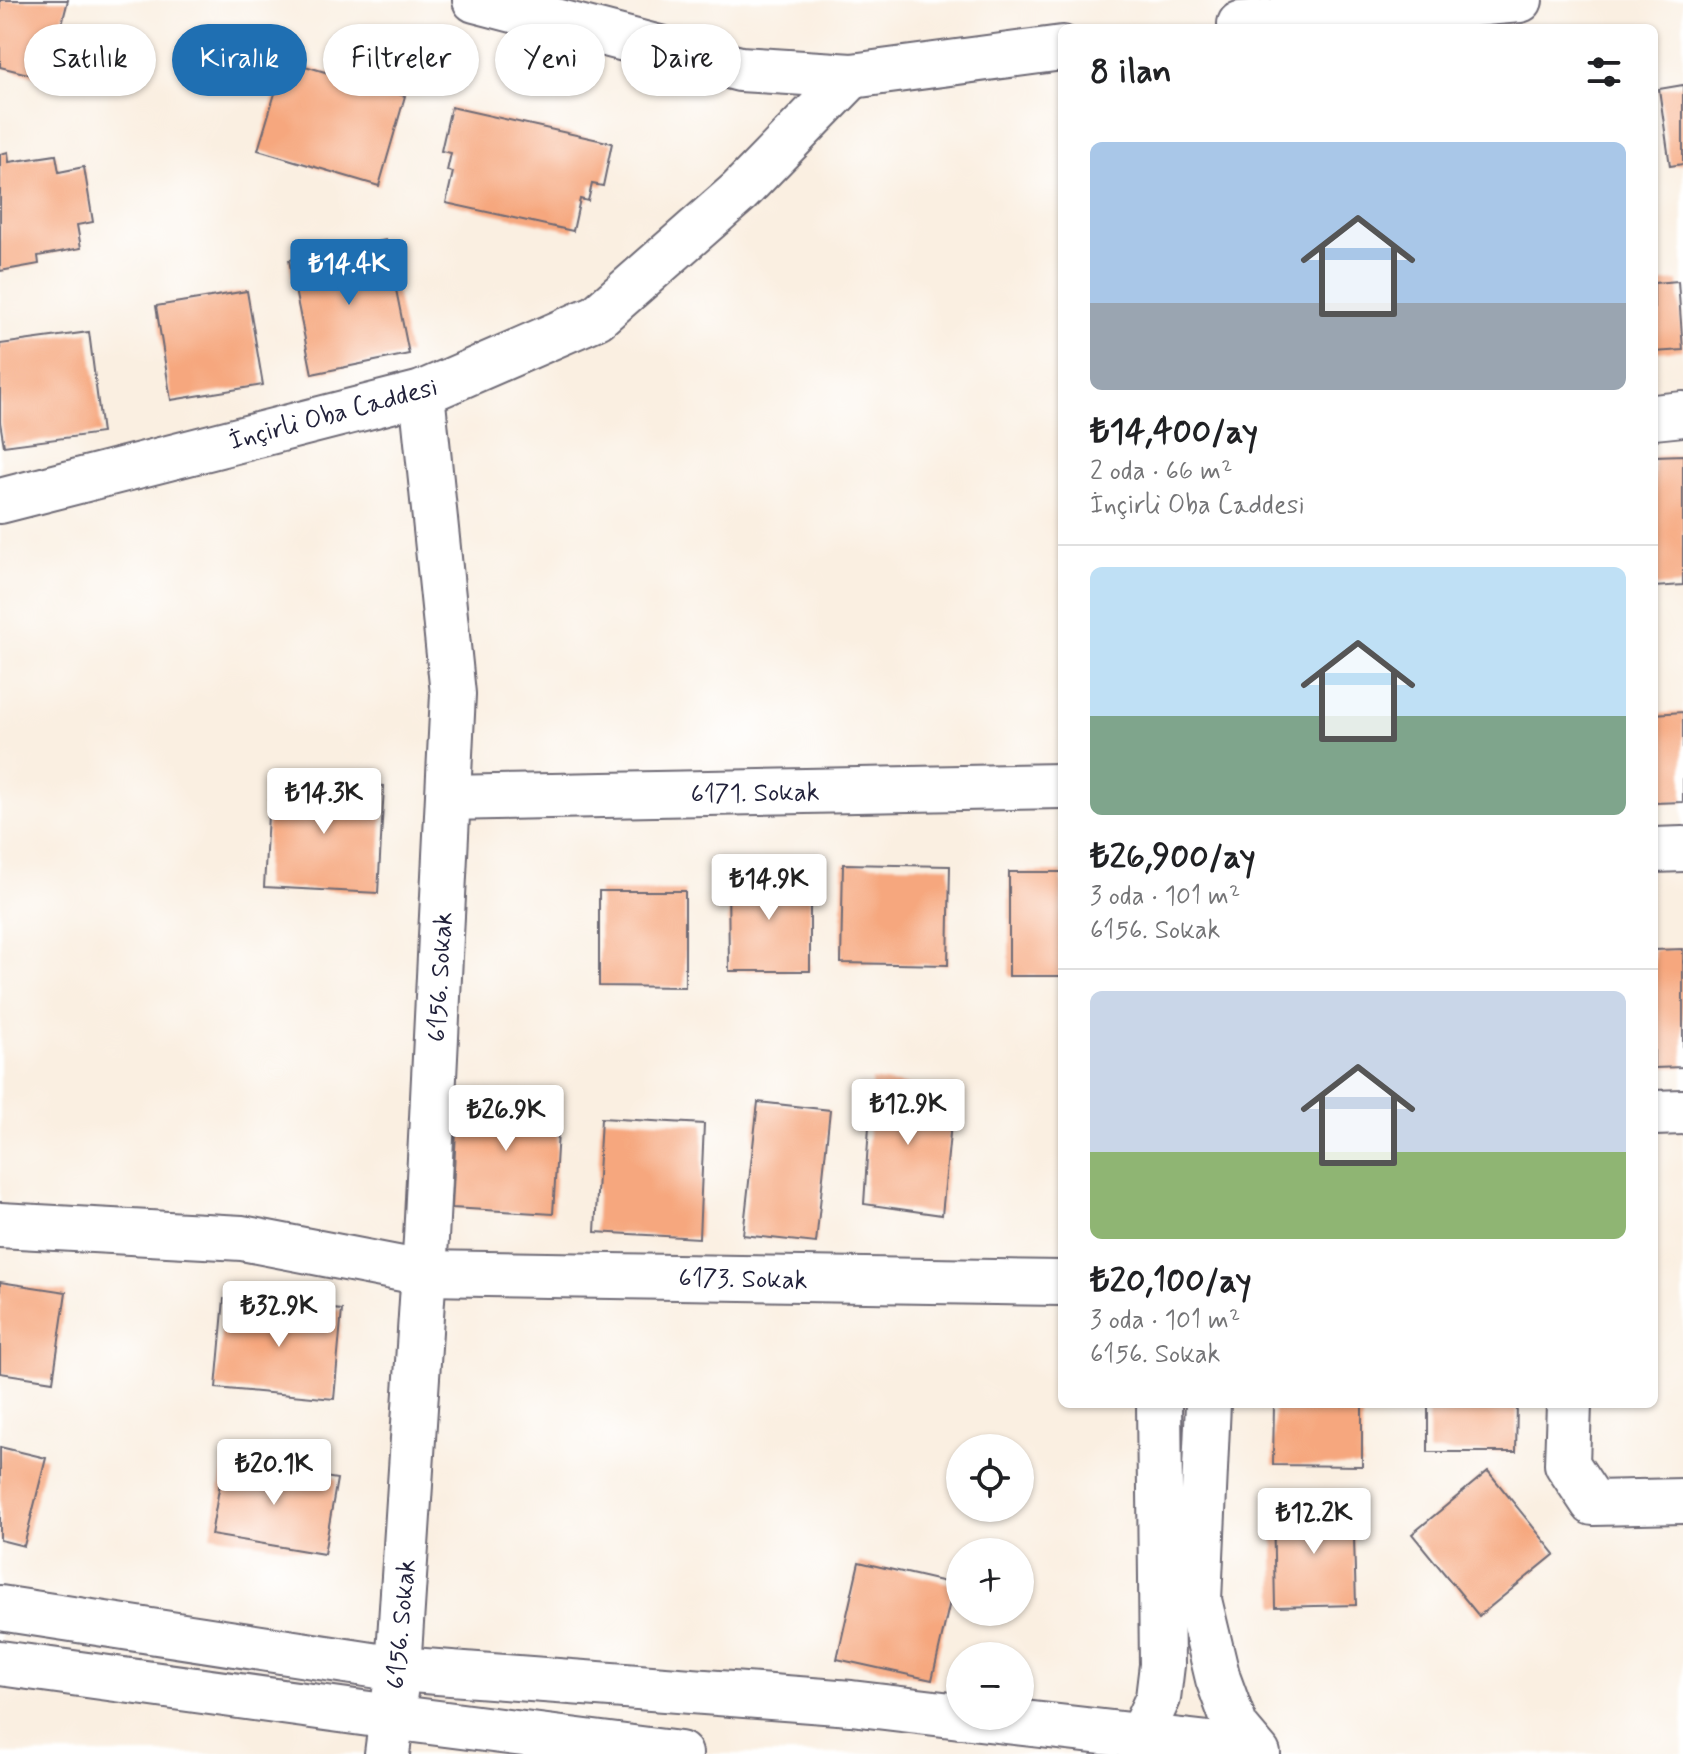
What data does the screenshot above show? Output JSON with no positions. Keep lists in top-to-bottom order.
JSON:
{
  "streets": {
    "street": [
      "İnçirli Oba Caddesi",
      "6171. Sokak",
      "6156. Sokak",
      "6173. Sokak"
    ]
  },
  "crossings": [
    ["İnçirli Oba Caddesi", "6156. Sokak"],
    ["6171. Sokak", "6156. Sokak"],
    ["6156. Sokak", "6173. Sokak"]
  ],
  "page": {
    "chip": [
      "Satılık",
      "Kiralık",
      "Filtreler",
      "Yeni",
      "Daire"
    ],
    "heading": "8 ilan",
    "list": [
      {
        "name": "₺14,400/ay",
        "note": "2 oda · 66 m² · İnçirli Oba Caddesi"
      },
      {
        "name": "₺26,900/ay",
        "note": "3 oda · 101 m² · 6156. Sokak"
      },
      {
        "name": "₺20,100/ay",
        "note": "3 oda · 101 m² · 6156. Sokak"
      }
    ],
    "price": [
      "₺14.4K",
      "₺14.3K",
      "₺14.9K",
      "₺12.9K",
      "₺26.9K",
      "₺32.9K",
      "₺20.1K",
      "₺12.2K"
    ],
    "map_buttons": ["+", "−"]
  }
}
